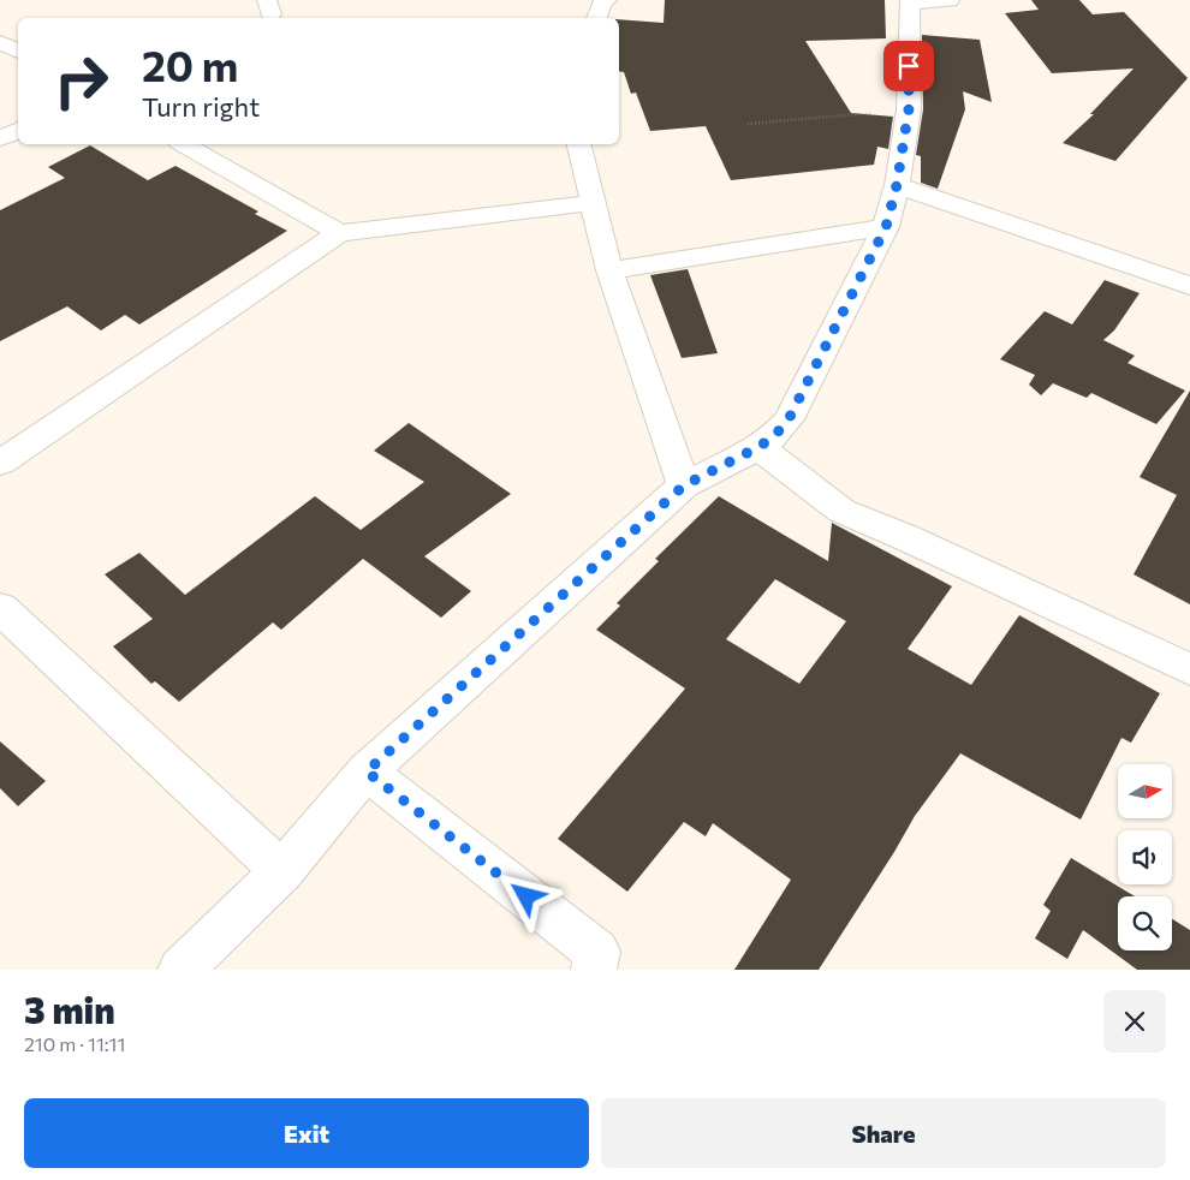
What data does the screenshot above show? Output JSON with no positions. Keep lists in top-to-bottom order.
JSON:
{
  "north": "right",
  "page": {
    "turn": ["20 m", "Turn right"],
    "heading": ["3 min", "210 m · 11:11"],
    "buttons": ["Exit", "Share"]
  }
}
